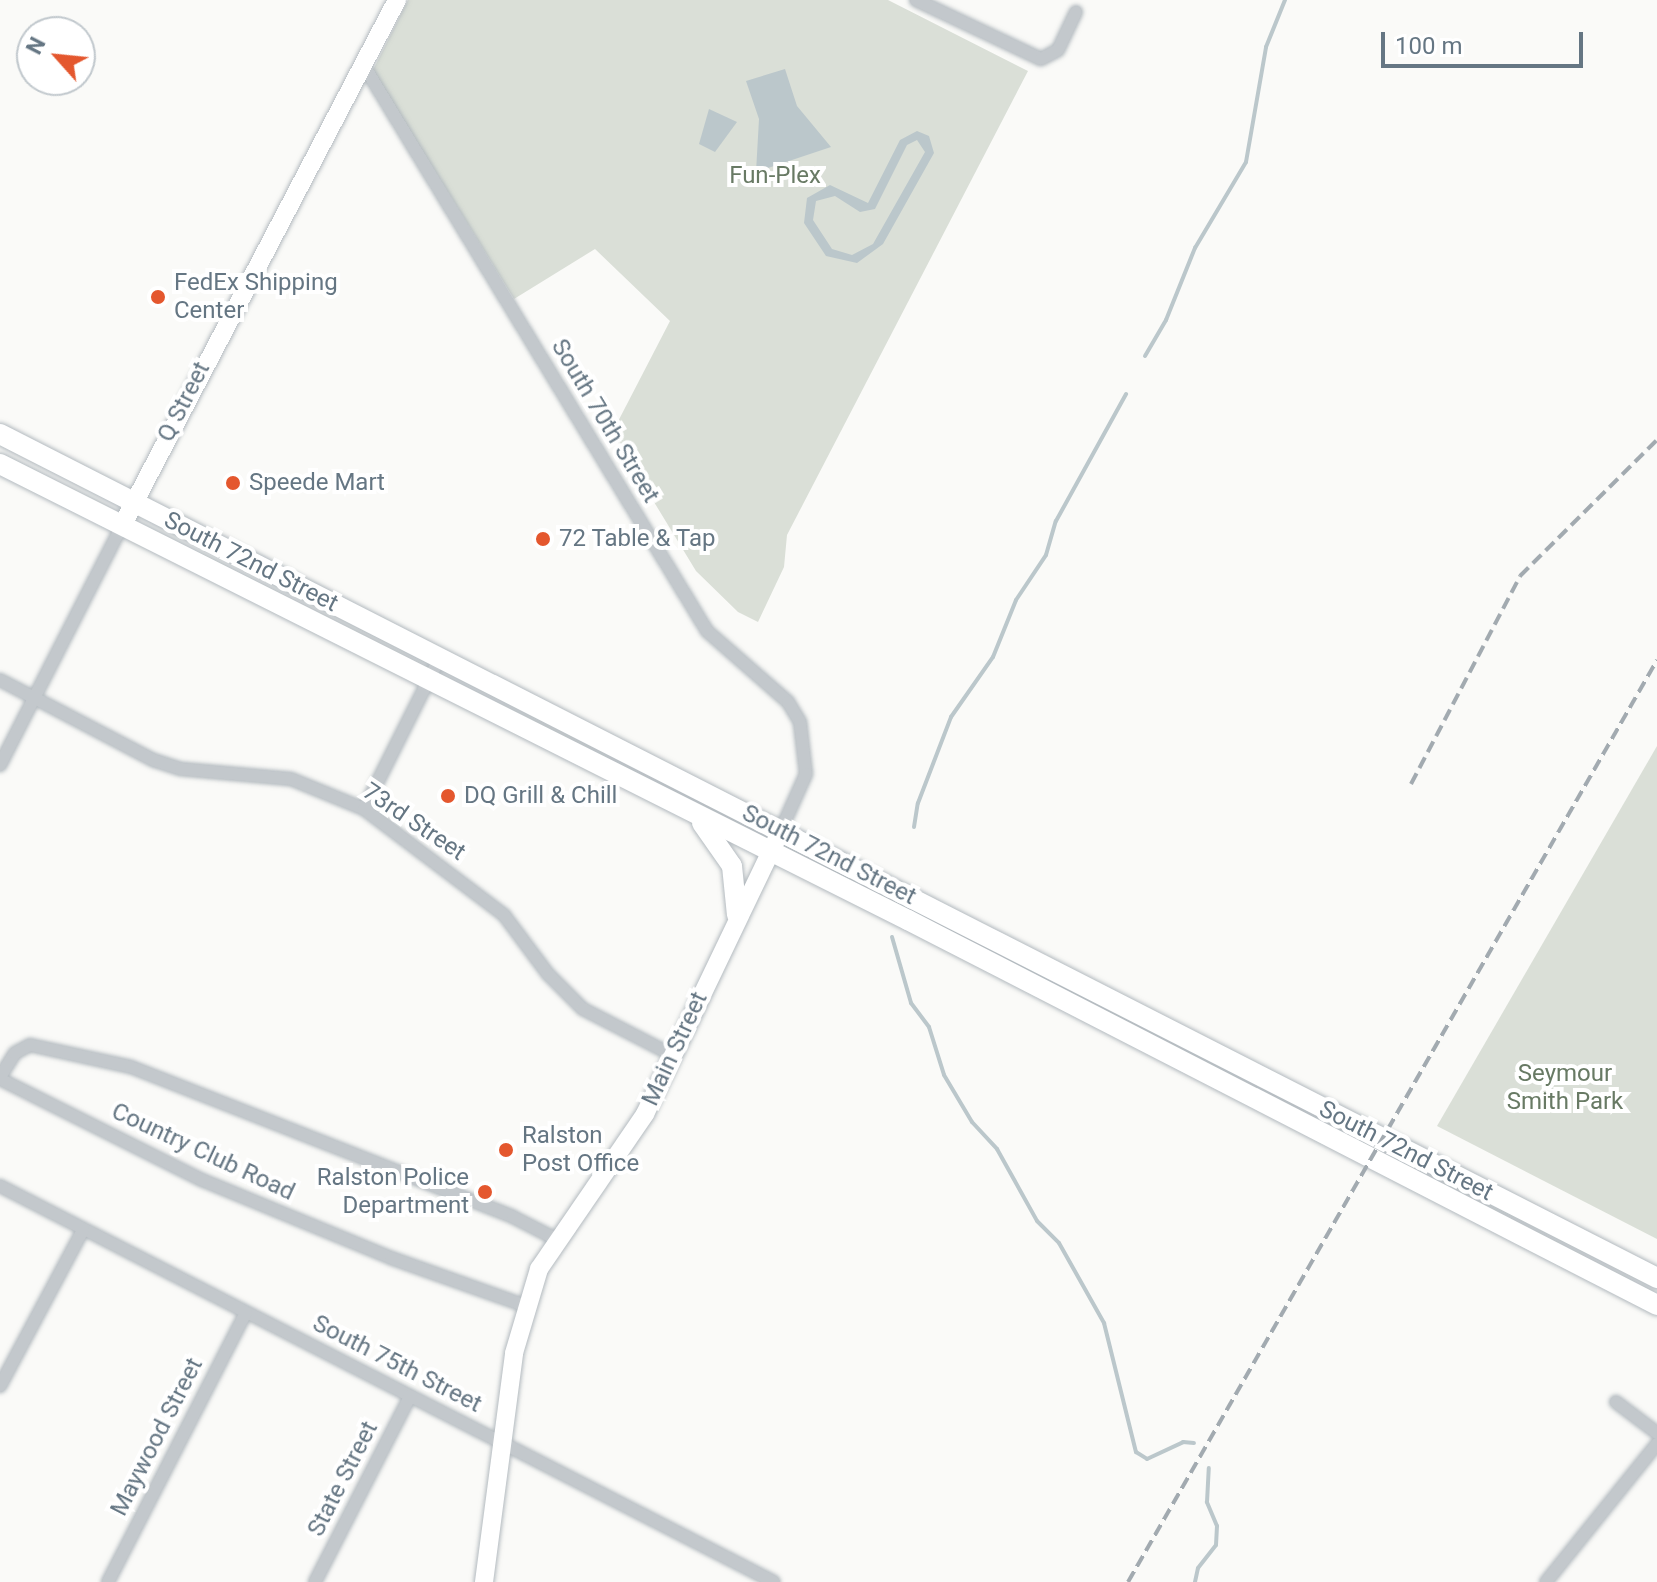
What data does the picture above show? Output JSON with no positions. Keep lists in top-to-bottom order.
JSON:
{
  "streets": {
    "main road": ["Q Street", "South 72nd Street", "Main Street"],
    "street": [
      "South 70th Street",
      "73rd Street",
      "Country Club Road",
      "South 75th Street",
      "Maywood Street",
      "State Street"
    ]
  },
  "crossings": [
    ["Q Street", "South 70th Street"],
    ["Q Street", "South 72nd Street"],
    ["Q Street", "73rd Street"],
    ["South 70th Street", "South 72nd Street"],
    ["South 70th Street", "Main Street"],
    ["South 72nd Street", "Main Street"],
    ["73rd Street", "Main Street"],
    ["Main Street", "Country Club Road"],
    ["Main Street", "South 75th Street"],
    ["South 75th Street", "Maywood Street"],
    ["South 75th Street", "State Street"]
  ],
  "parks": ["Fun-Plex", "Seymour Smith Park"],
  "places": [
    "FedEx Shipping Center",
    "Speede Mart",
    "72 Table & Tap",
    "DQ Grill & Chill",
    "Ralston Post Office",
    "Ralston Police Department"
  ],
  "scale_bar": "100 m",
  "north": "top left"
}
